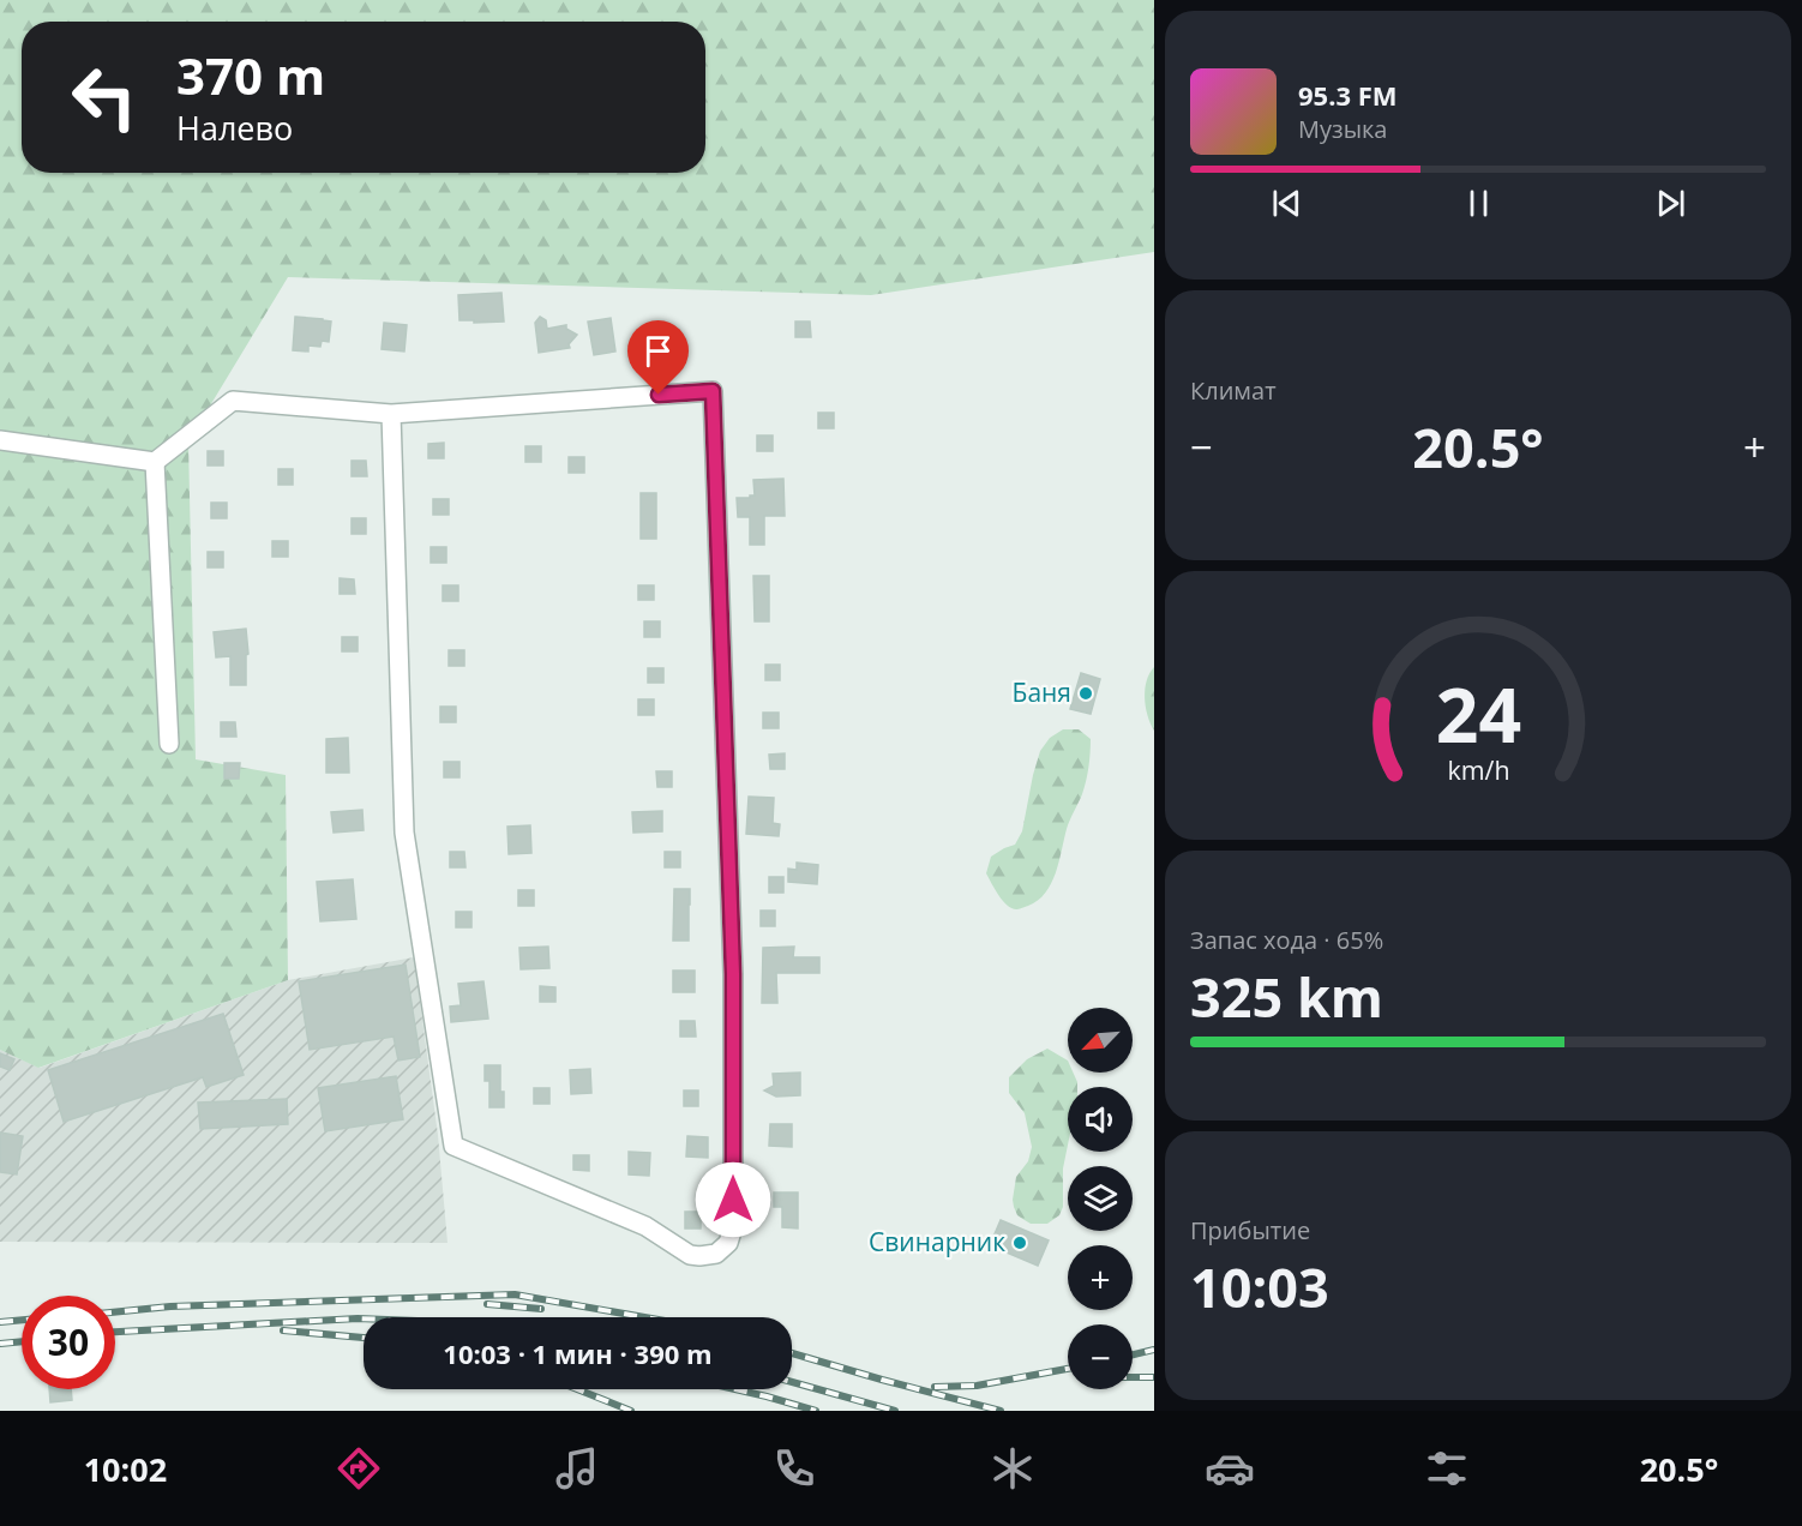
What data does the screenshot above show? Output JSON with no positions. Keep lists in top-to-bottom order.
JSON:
{
  "places": ["Баня", "Свинарник"],
  "north": "bottom left",
  "page": {
    "turn": ["370 m", "Налево"],
    "song": ["95.3 FM", "Музыка"],
    "tile": [
      "Климат",
      ["Запас хода · 65%", "325 km"],
      ["Прибытие", "10:03"]
    ],
    "heat": ["−", "20.5°", "+"],
    "map_buttons": ["+", "−"],
    "limit": "30",
    "trip": "10:03 · 1 мин · 390 m",
    "tabs": ["10:02", "20.5°"],
    "gauge": ["24", "km/h"]
  }
}
